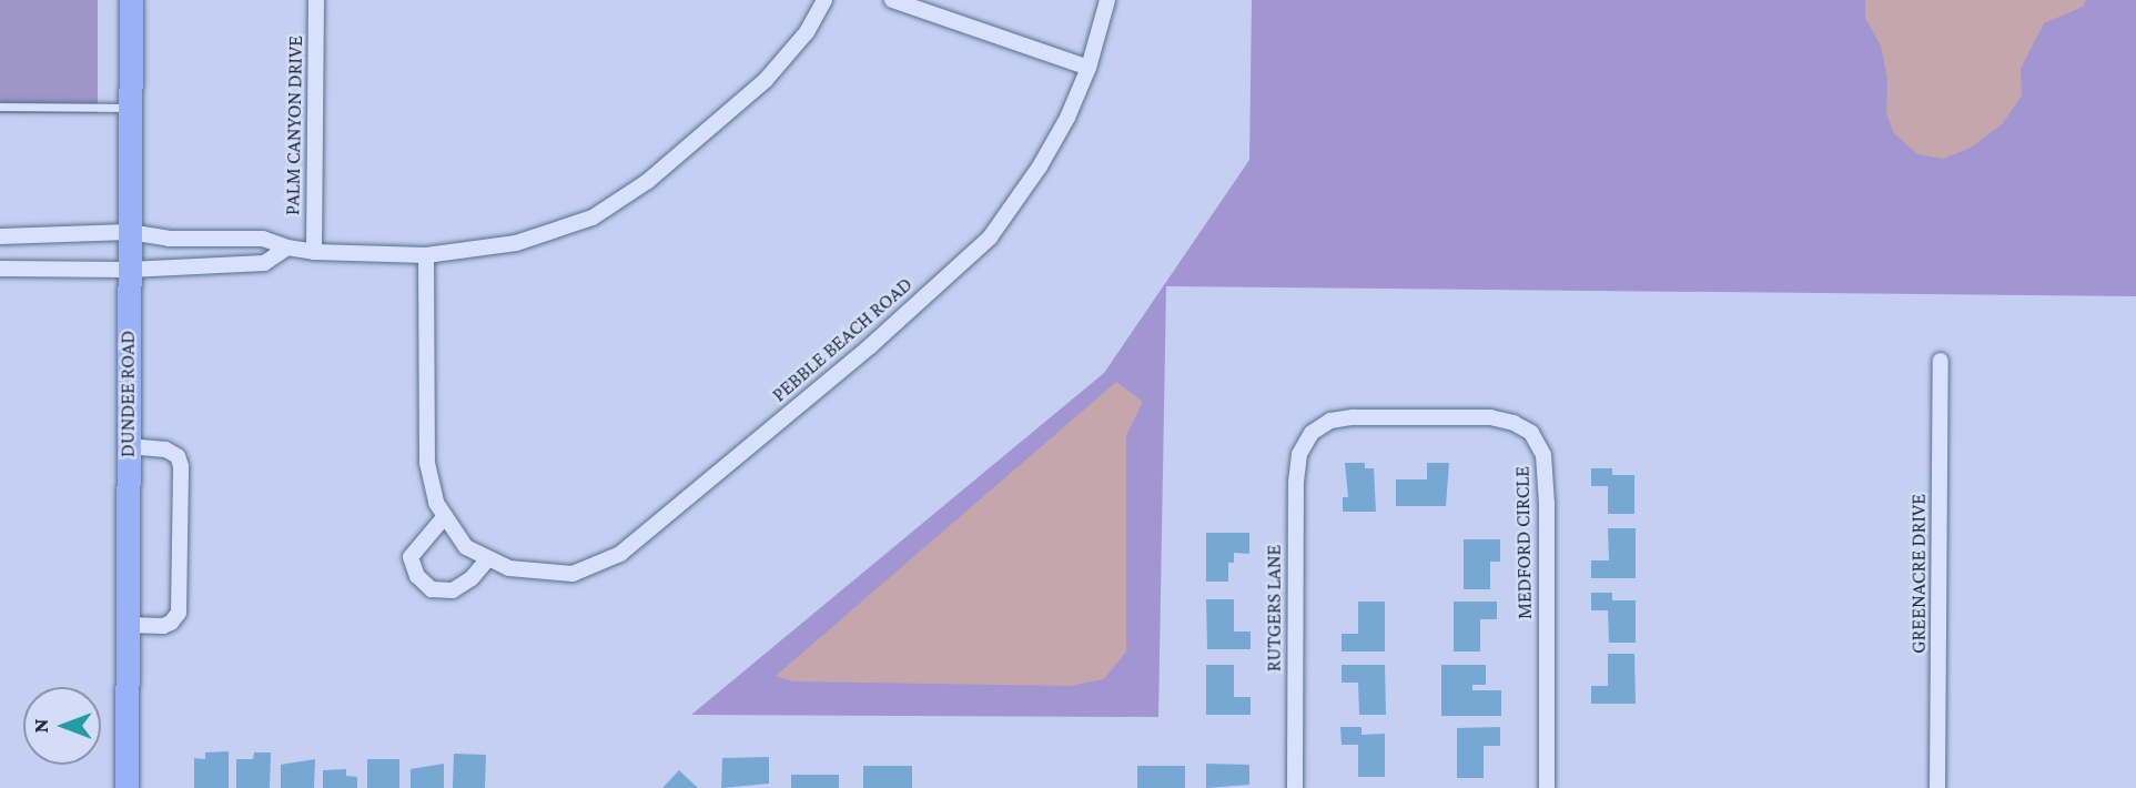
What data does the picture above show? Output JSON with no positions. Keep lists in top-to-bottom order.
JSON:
{
  "streets": {
    "main road": ["DUNDEE ROAD"],
    "street": [
      "PALM CANYON DRIVE",
      "PEBBLE BEACH ROAD",
      "MEDFORD CIRCLE",
      "GREENACRE DRIVE",
      "RUTGERS LANE"
    ]
  },
  "crossings": [
    ["MEDFORD CIRCLE", "RUTGERS LANE"]
  ],
  "north": "left"
}
